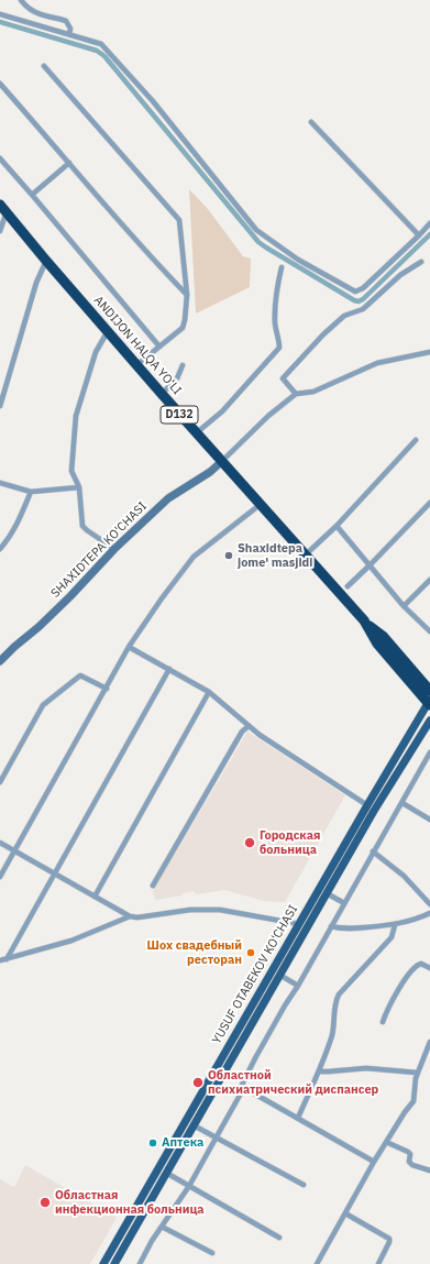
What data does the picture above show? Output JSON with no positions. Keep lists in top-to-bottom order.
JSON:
{
  "streets": {
    "highway": ["ANDIJON HALQA YO‘LI", "D132"],
    "main road": ["YUSUF OTABEKOV KO'CHASI"],
    "street": ["SHAXIDTEPA KO'CHASI"]
  },
  "crossings": [
    ["ANDIJON HALQA YO‘LI", "SHAXIDTEPA KO'CHASI"],
    ["ANDIJON HALQA YO‘LI", "YUSUF OTABEKOV KO'CHASI"]
  ],
  "places": [
    "Shaxidtepa jome' masjidi",
    "Городская больница",
    "Шох свадебный ресторан",
    "Областной психиатрический диспансер",
    "Аптека",
    "Областная инфекционная больница"
  ]
}
